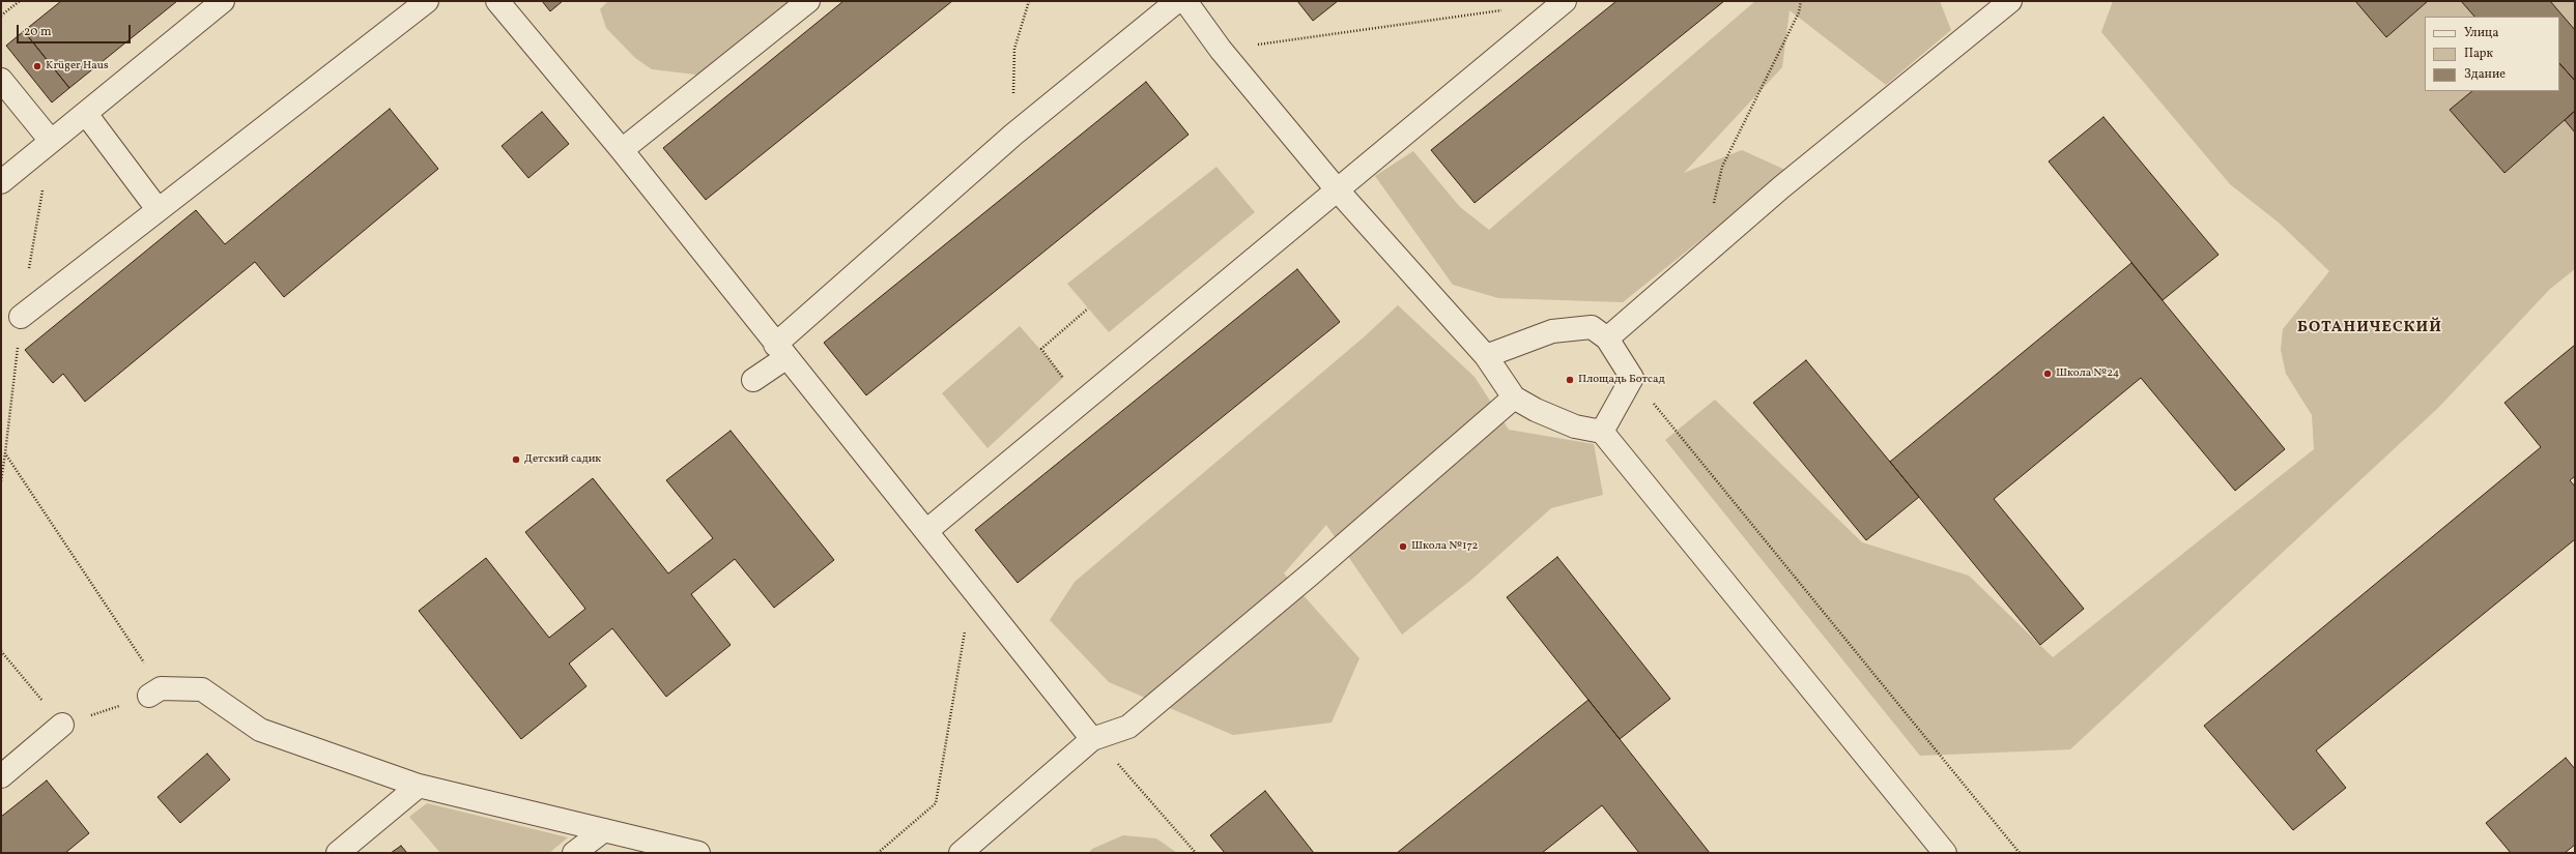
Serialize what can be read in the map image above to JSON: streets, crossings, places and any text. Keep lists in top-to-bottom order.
{
  "districts": ["БОТАНИЧЕСКИЙ"],
  "places": [
    "Krüger Haus",
    "Школа №24",
    "Площадь Ботсад",
    "Детский садик",
    "Школа №172"
  ],
  "legend": ["Улица", "Парк", "Здание"],
  "scale_bar": "20 m"
}
